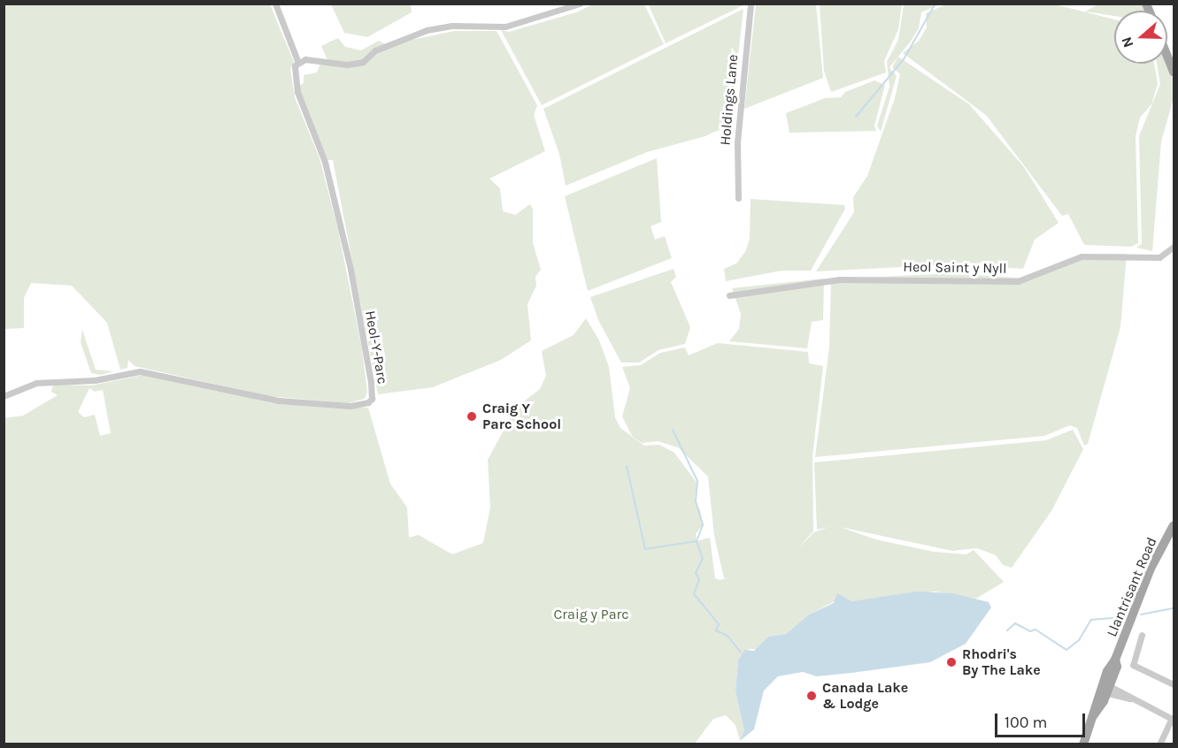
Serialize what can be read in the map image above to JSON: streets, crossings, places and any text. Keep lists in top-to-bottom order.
{
  "streets": {
    "main road": ["Llantrisant Road"],
    "street": ["Holdings Lane", "Heol Saint y Nyll", "Heol-Y-Parc"]
  },
  "parks": ["Craig y Parc"],
  "places": ["Craig Y Parc School", "Rhodri's By The Lake", "Canada Lake & Lodge"],
  "scale_bar": "100 m",
  "north": "left"
}
